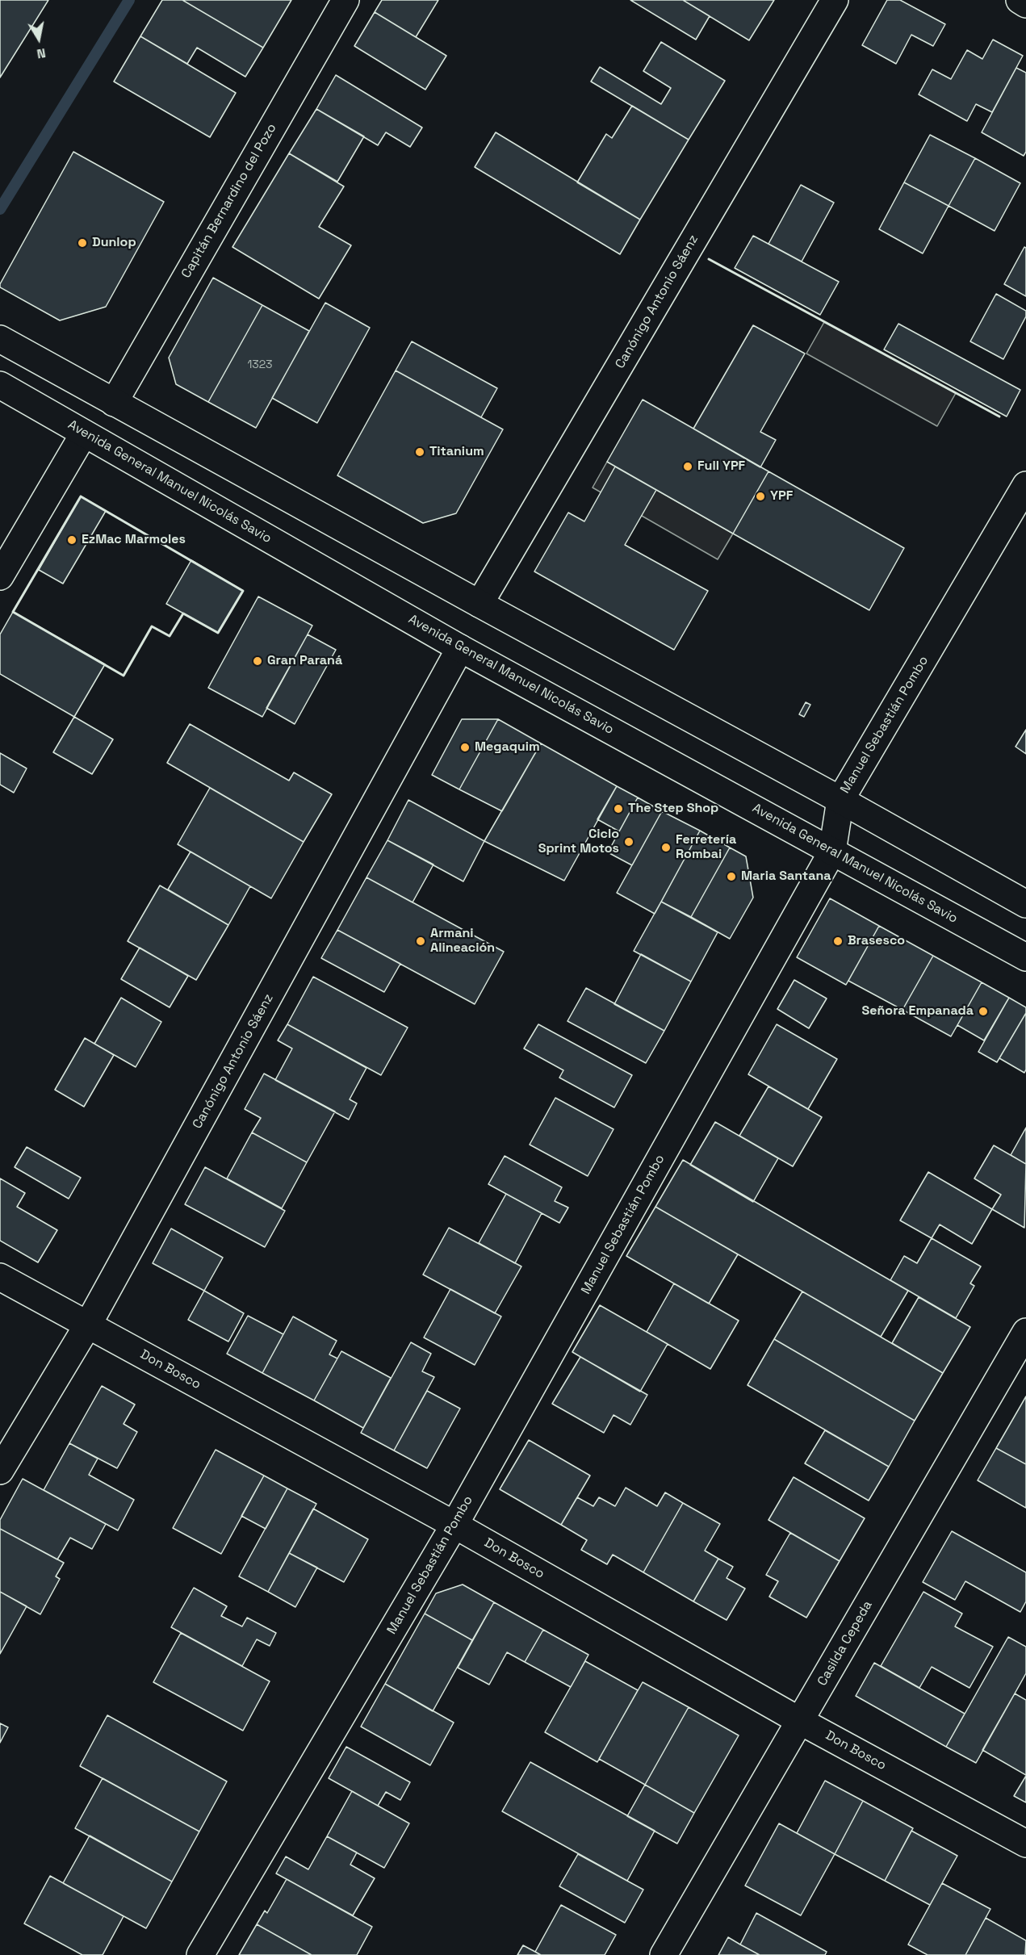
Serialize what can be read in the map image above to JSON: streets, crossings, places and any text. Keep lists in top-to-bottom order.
{
  "streets": {
    "street": [
      "Capitán Bernardino del Pozo",
      "Canónigo Antonio Sáenz",
      "Avenida General Manuel Nicolás Savio",
      "Manuel Sebastián Pombo",
      "Don Bosco",
      "Casilda Cepeda"
    ]
  },
  "crossings": [
    ["Canónigo Antonio Sáenz", "Avenida General Manuel Nicolás Savio"],
    ["Canónigo Antonio Sáenz", "Don Bosco"],
    ["Avenida General Manuel Nicolás Savio", "Manuel Sebastián Pombo"],
    ["Manuel Sebastián Pombo", "Don Bosco"],
    ["Don Bosco", "Casilda Cepeda"]
  ],
  "places": [
    "Dunlop",
    "Titanium",
    "Full YPF",
    "YPF",
    "EzMac Marmoles",
    "Gran Paraná",
    "Megaquim",
    "The Step Shop",
    "Ciclo Sprint Motos",
    "Ferretería Rombai",
    "Maria Santana",
    "Armani Alineación",
    "Brasesco",
    "Señora Empanada"
  ],
  "house_numbers": ["1323"],
  "north": "bottom"
}
